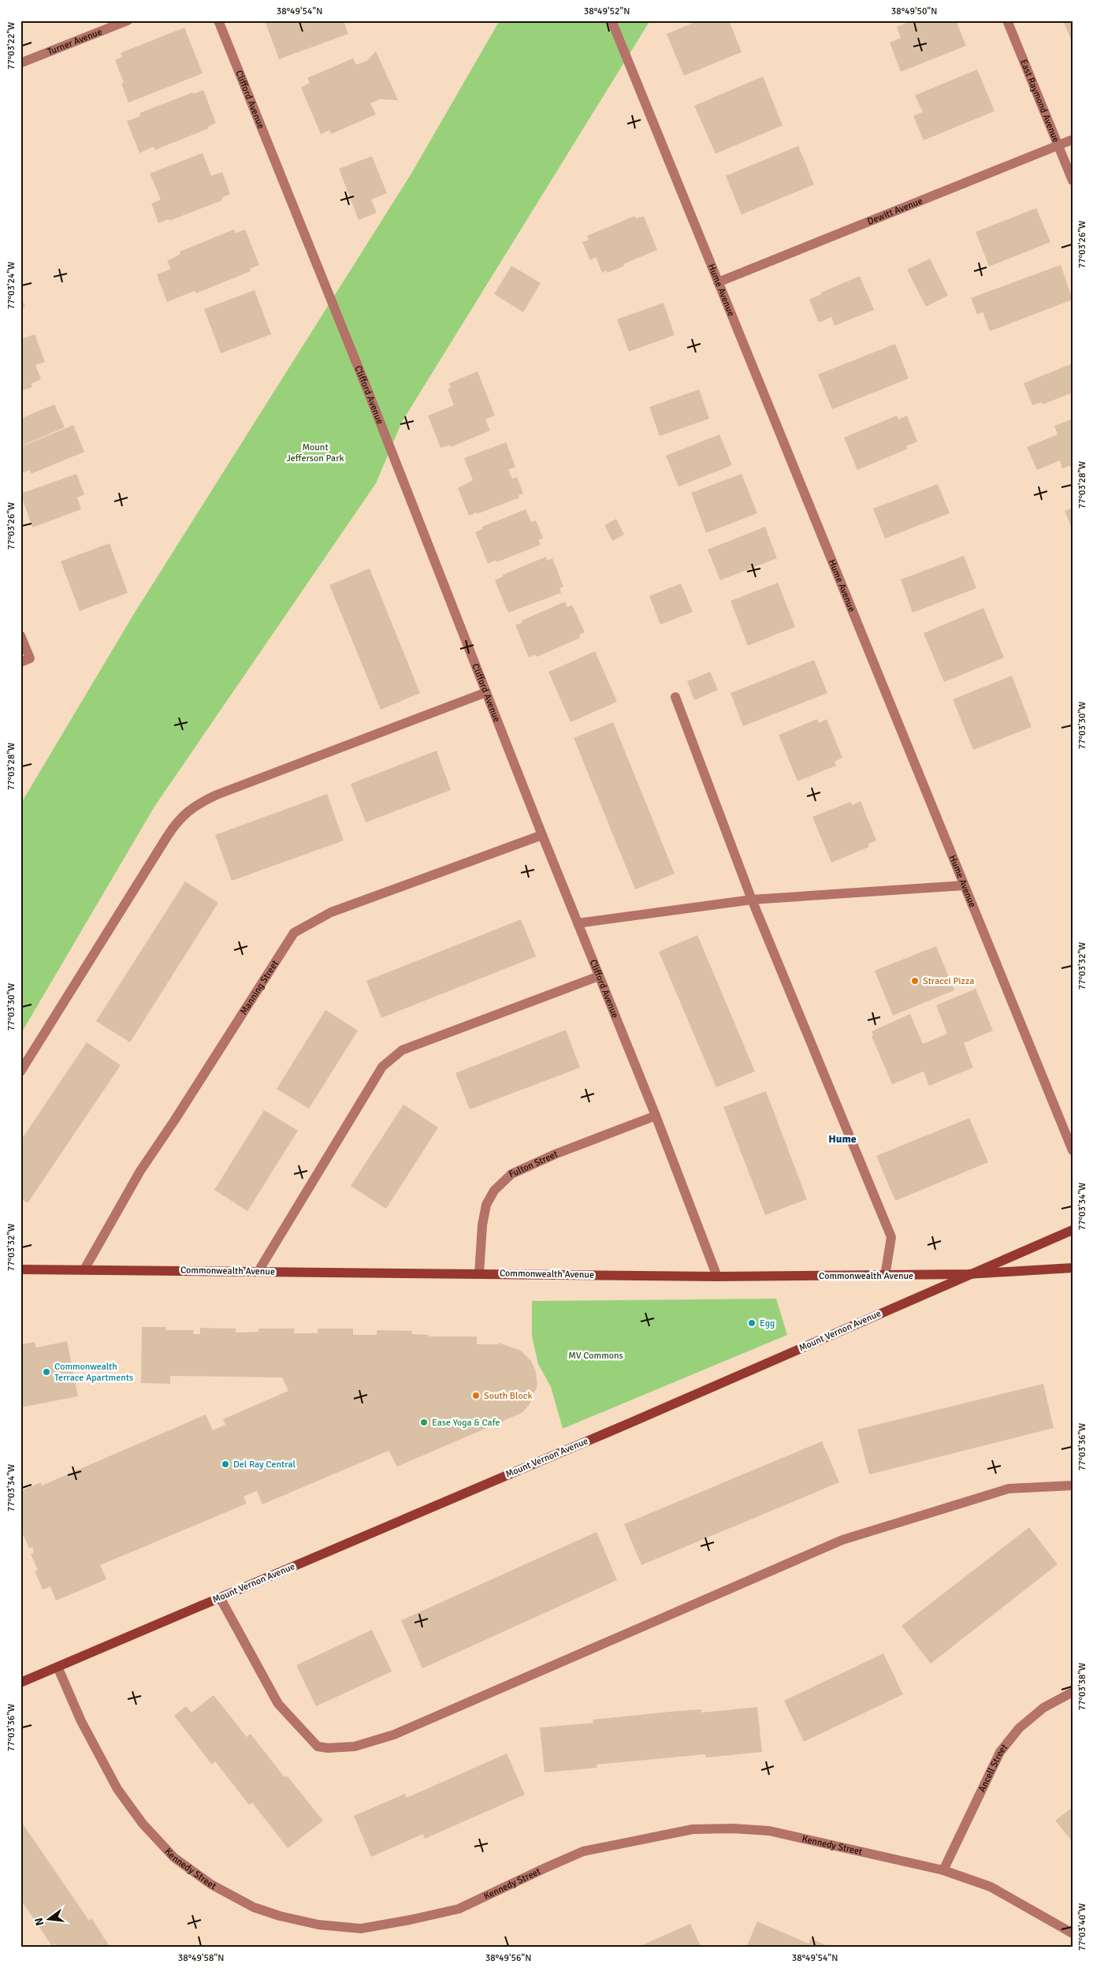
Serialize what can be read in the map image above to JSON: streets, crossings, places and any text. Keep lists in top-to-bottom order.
{
  "streets": {
    "main road": ["Commonwealth Avenue", "Mount Vernon Avenue"],
    "street": [
      "Turner Avenue",
      "Clifford Avenue",
      "East Raymond Avenue",
      "Dewitt Avenue",
      "Hume Avenue",
      "Manning Street",
      "Fulton Street",
      "Ancell Street",
      "Kennedy Street"
    ]
  },
  "crossings": [
    ["Clifford Avenue", "Manning Street"],
    ["Clifford Avenue", "Fulton Street"],
    ["Clifford Avenue", "Commonwealth Avenue"],
    ["East Raymond Avenue", "Dewitt Avenue"],
    ["Dewitt Avenue", "Hume Avenue"],
    ["Manning Street", "Commonwealth Avenue"],
    ["Fulton Street", "Commonwealth Avenue"],
    ["Commonwealth Avenue", "Mount Vernon Avenue"],
    ["Mount Vernon Avenue", "Kennedy Street"],
    ["Ancell Street", "Kennedy Street"]
  ],
  "districts": ["Hume"],
  "parks": ["Mount Jefferson Park", "MV Commons"],
  "places": [
    "Stracci Pizza",
    "Egg",
    "Commonwealth Terrace Apartments",
    "South Block",
    "Ease Yoga & Cafe",
    "Del Ray Central"
  ],
  "north": "left",
  "coordinates": [
    "38°49'54\"N",
    "38°49'52\"N",
    "38°49'50\"N",
    "77°03'22\"W",
    "77°03'26\"W",
    "77°03'24\"W",
    "77°03'28\"W",
    "77°03'30\"W",
    "77°03'32\"W",
    "77°03'34\"W",
    "77°03'36\"W",
    "77°03'38\"W",
    "77°03'40\"W",
    "38°49'58\"N",
    "38°49'56\"N"
  ]
}
